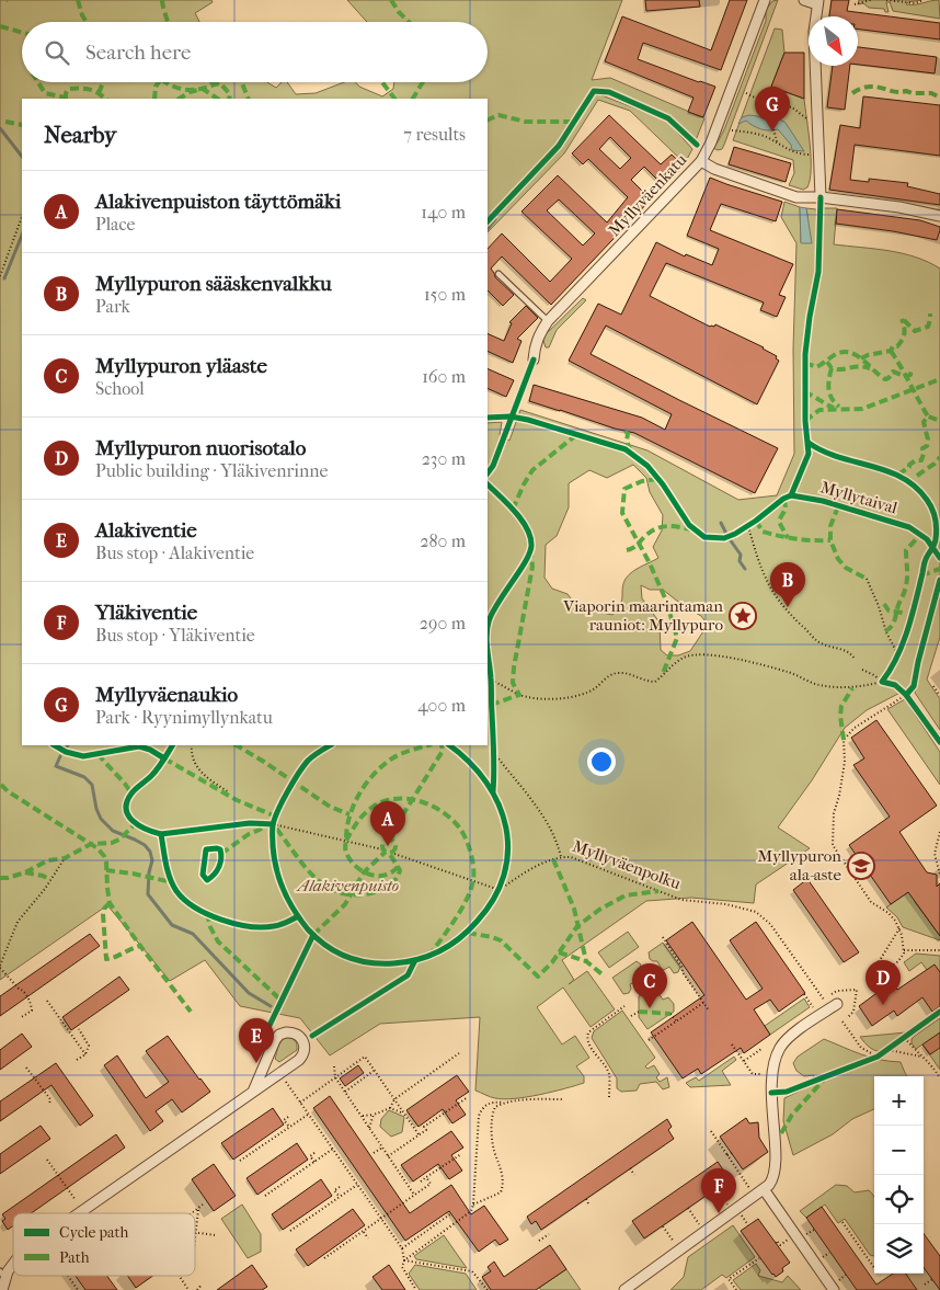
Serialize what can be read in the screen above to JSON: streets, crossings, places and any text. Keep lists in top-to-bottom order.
{
  "streets": {
    "street": ["Myllyväenkatu"],
    "path": ["Myllyväenpolku"],
    "cycle path": ["Myllytaival"]
  },
  "parks": ["Alakivenpuisto"],
  "places": {
    "place": ["Viaporin maarintaman rauniot: Myllypuro"],
    "school or university": ["Myllypuron ala-aste"]
  },
  "legend": ["Cycle path", "Path"],
  "north": "bottom right",
  "page": {
    "search": "Search here",
    "pins": [
      "G",
      "B",
      "A",
      "D",
      "C",
      "E",
      "F"
    ],
    "heading": ["Nearby", "7 results"],
    "list": [
      {
        "mark": "A",
        "name": "Alakivenpuiston täyttömäki",
        "note": "Place",
        "value": "140 m"
      },
      {
        "mark": "B",
        "name": "Myllypuron sääskenvalkku",
        "note": "Park",
        "value": "150 m"
      },
      {
        "mark": "C",
        "name": "Myllypuron yläaste",
        "note": "School",
        "value": "160 m"
      },
      {
        "mark": "D",
        "name": "Myllypuron nuorisotalo",
        "note": "Public building · Yläkivenrinne",
        "value": "230 m"
      },
      {
        "mark": "E",
        "name": "Alakiventie",
        "note": "Bus stop · Alakiventie",
        "value": "280 m"
      },
      {
        "mark": "F",
        "name": "Yläkiventie",
        "note": "Bus stop · Yläkiventie",
        "value": "290 m"
      },
      {
        "mark": "G",
        "name": "Myllyväenaukio",
        "note": "Park · Ryynimyllynkatu",
        "value": "400 m"
      }
    ],
    "map_buttons": ["+", "−"]
  }
}
